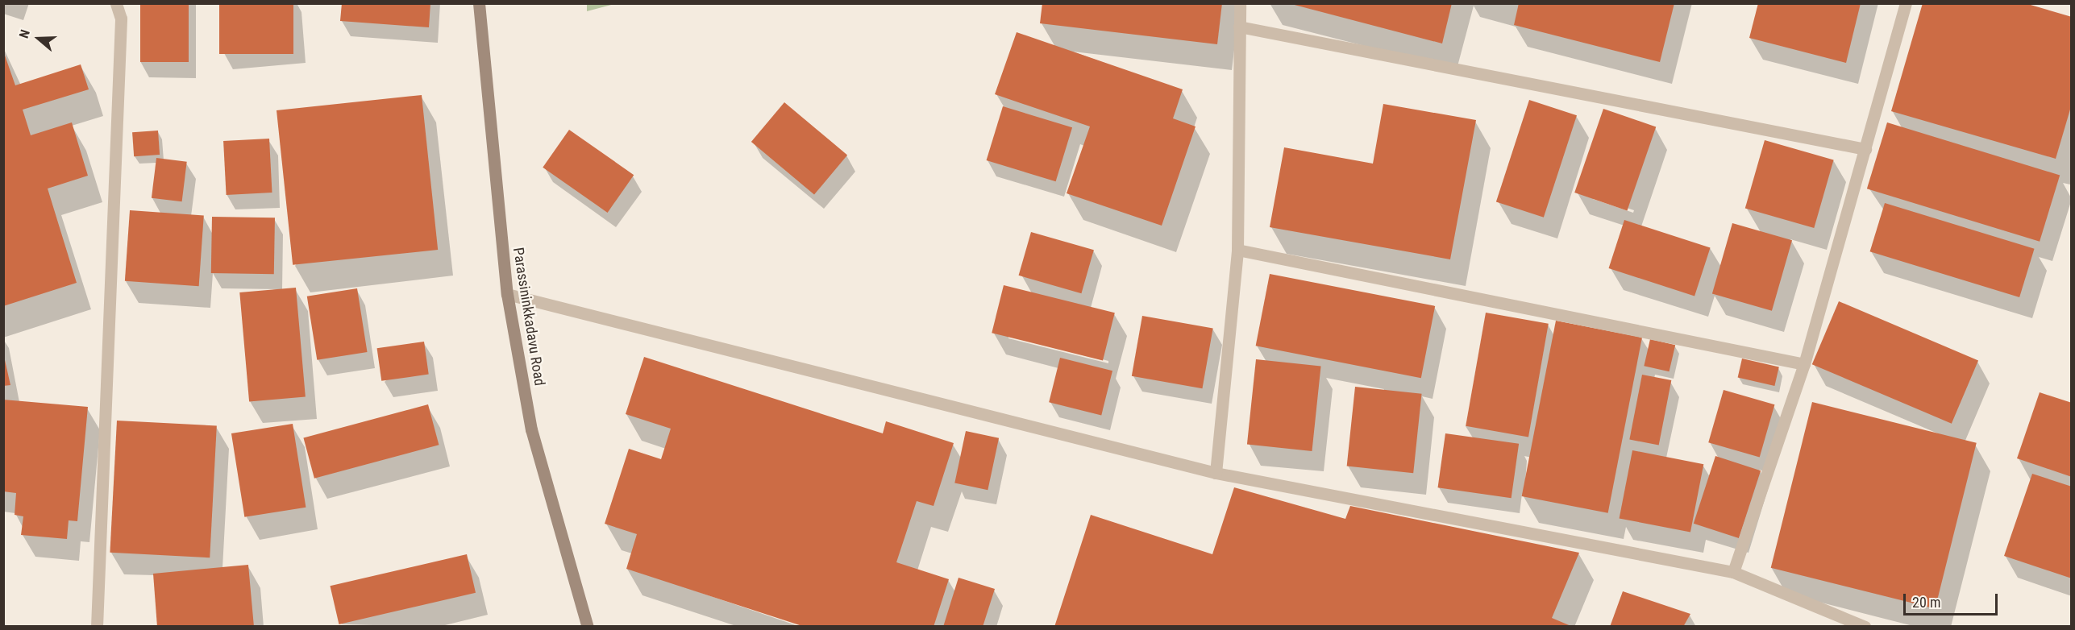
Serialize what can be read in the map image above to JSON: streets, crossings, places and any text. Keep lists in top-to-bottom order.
{
  "streets": {
    "main road": ["Parassininkkadavu Road"]
  },
  "scale_bar": "20 m",
  "north": "left"
}
